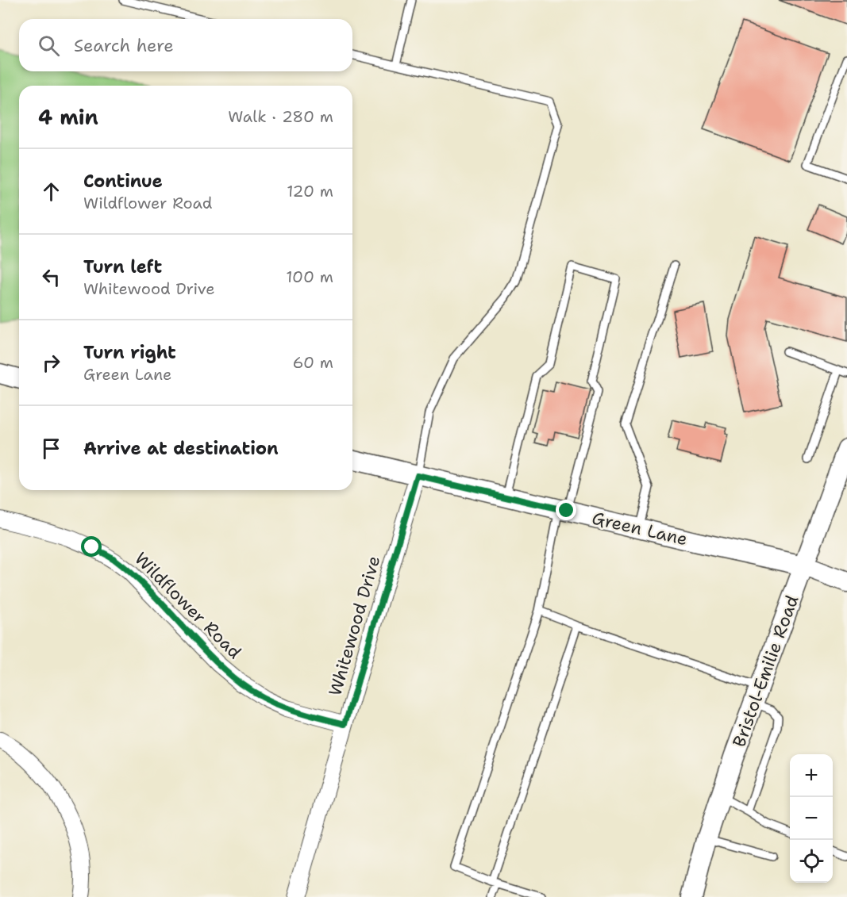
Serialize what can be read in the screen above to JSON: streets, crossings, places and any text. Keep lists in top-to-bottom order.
{
  "streets": {
    "street": [
      "Green Lane",
      "Wildflower Road",
      "Whitewood Drive",
      "Bristol-Emilie Road"
    ]
  },
  "crossings": [
    ["Green Lane", "Whitewood Drive"],
    ["Green Lane", "Bristol-Emilie Road"],
    ["Wildflower Road", "Whitewood Drive"]
  ],
  "page": {
    "search": "Search here",
    "heading": ["4 min", "Walk · 280 m"],
    "list": [
      ["Continue", "Wildflower Road", "120 m"],
      ["Turn left", "Whitewood Drive", "100 m"],
      ["Turn right", "Green Lane", "60 m"],
      "Arrive at destination"
    ],
    "map_buttons": ["+", "−"]
  }
}
